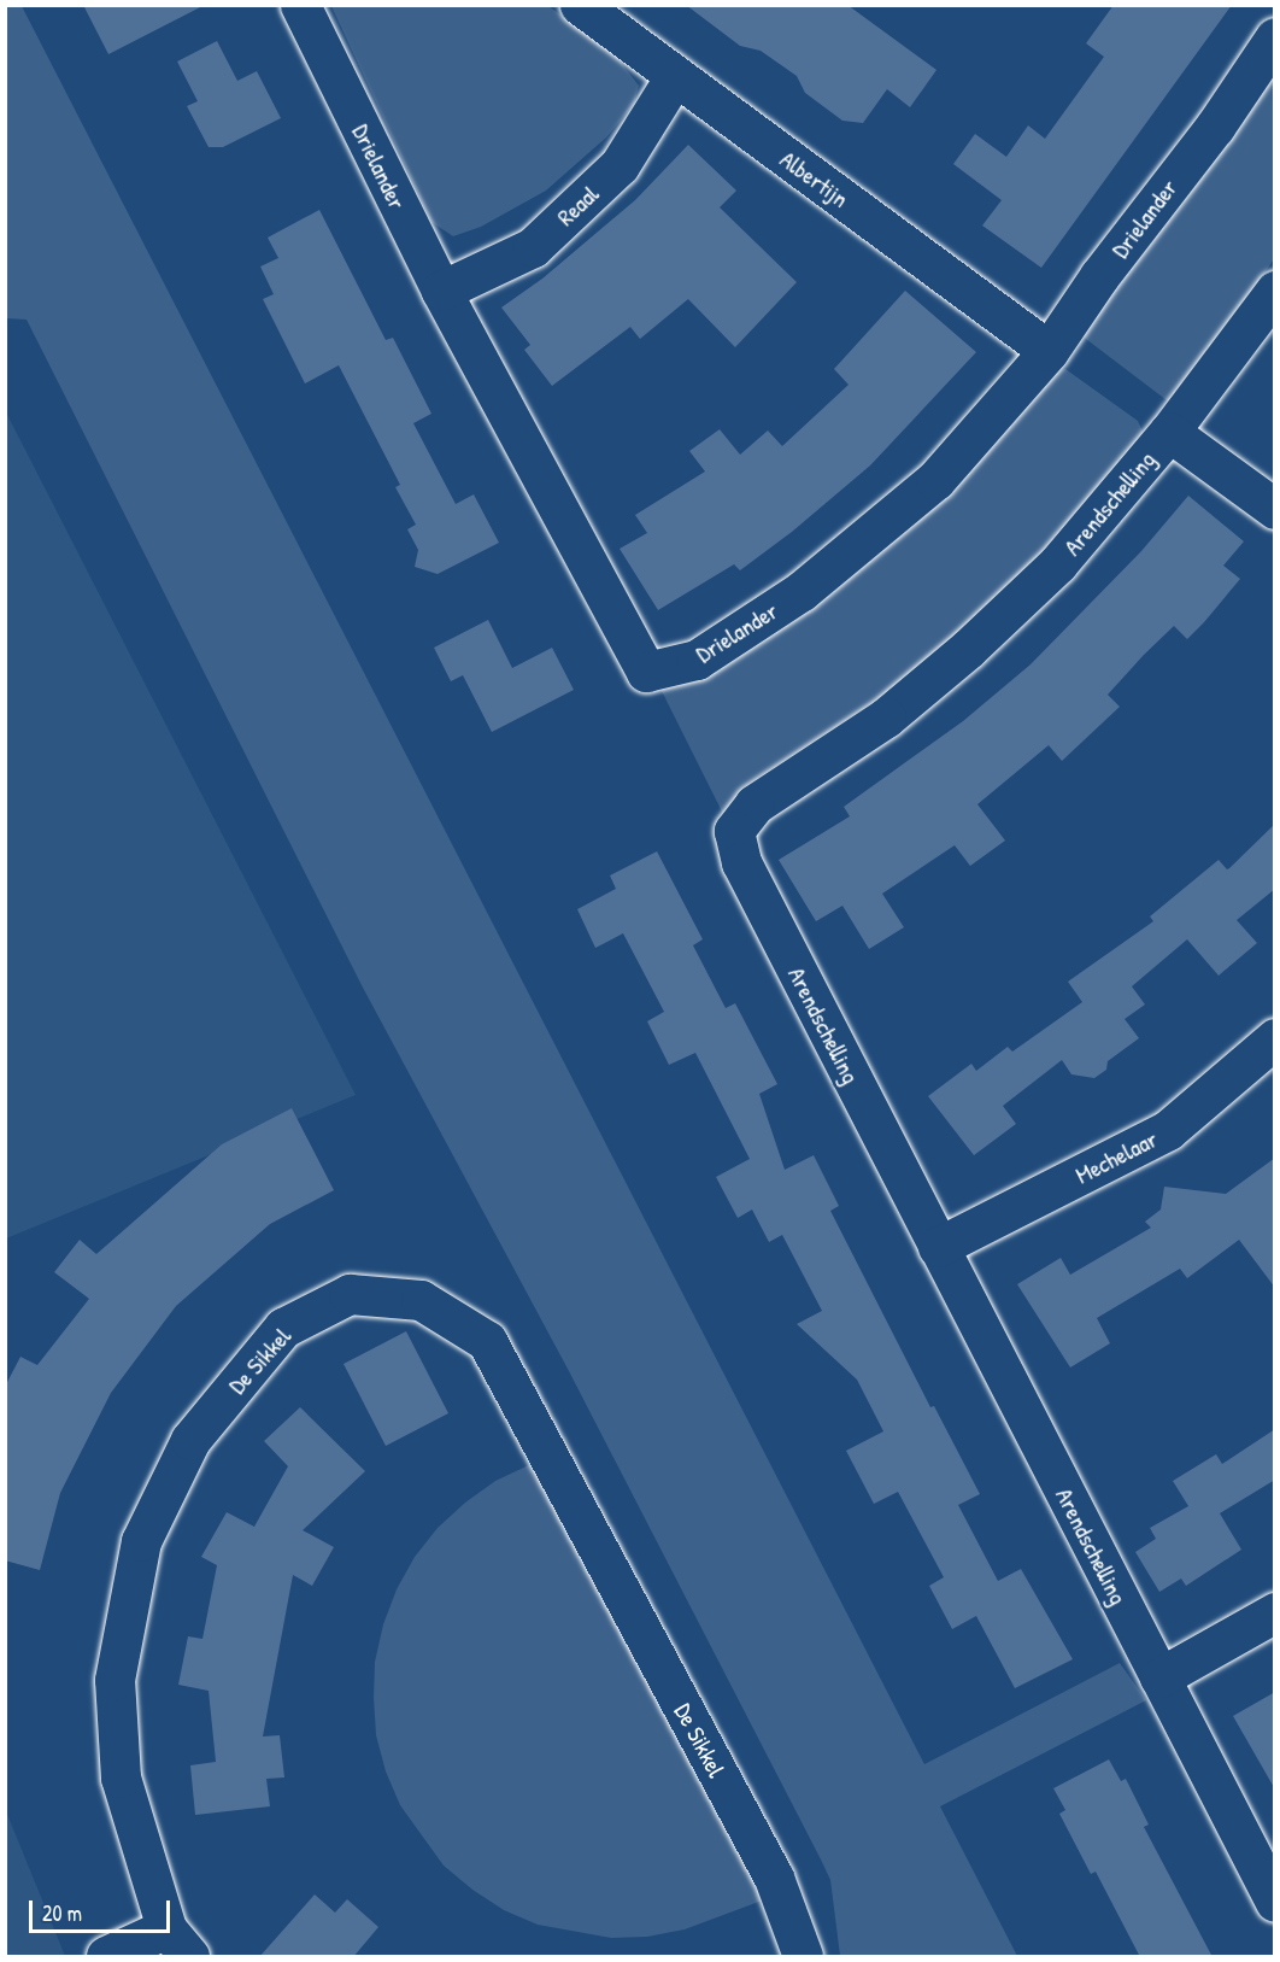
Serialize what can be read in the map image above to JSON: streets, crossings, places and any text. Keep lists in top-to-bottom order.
{
  "streets": {
    "street": [
      "Drielander",
      "Albertijn",
      "Reaal",
      "Arendschelling",
      "Mechelaar",
      "De Sikkel"
    ]
  },
  "crossings": [
    ["Drielander", "Albertijn"],
    ["Drielander", "Reaal"],
    ["Albertijn", "Reaal"],
    ["Arendschelling", "Mechelaar"]
  ],
  "scale_bar": "20 m"
}
